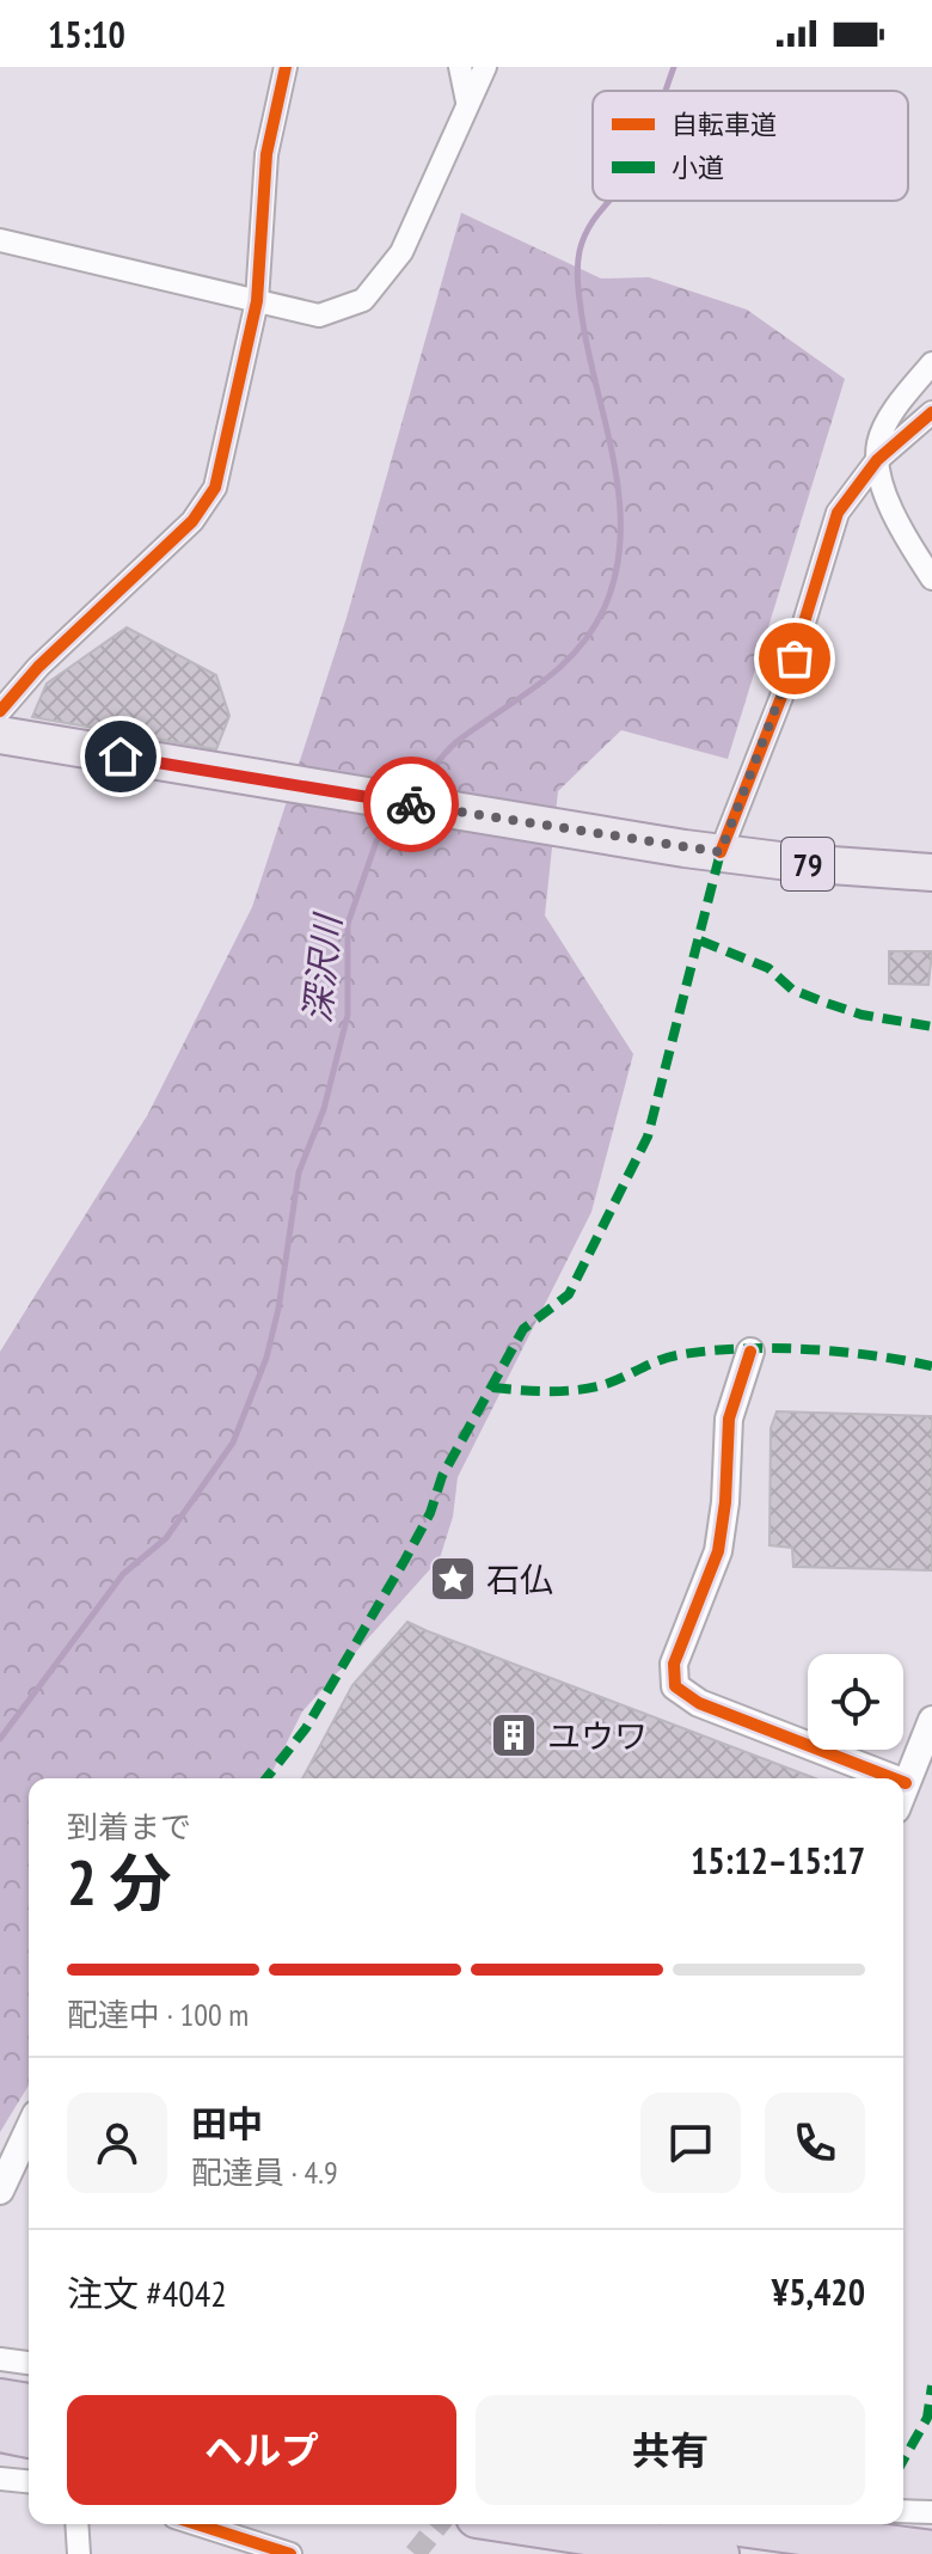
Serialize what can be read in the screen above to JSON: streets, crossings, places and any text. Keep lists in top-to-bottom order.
{
  "streets": {
    "main road": ["79"]
  },
  "water": ["深沢川"],
  "places": {
    "place": ["石仏"],
    "building": ["ユウワ"]
  },
  "legend": ["自転車道", "小道"],
  "page": {
    "status": "15:10",
    "heading": ["2 分", "到着まで", "15:12–15:17"],
    "panel": [
      "田中",
      "配達員 · 4.9",
      "注文 #4042",
      "¥5,420"
    ],
    "bar": "配達中 · 100 m",
    "buttons": ["ヘルプ", "共有"]
  }
}
